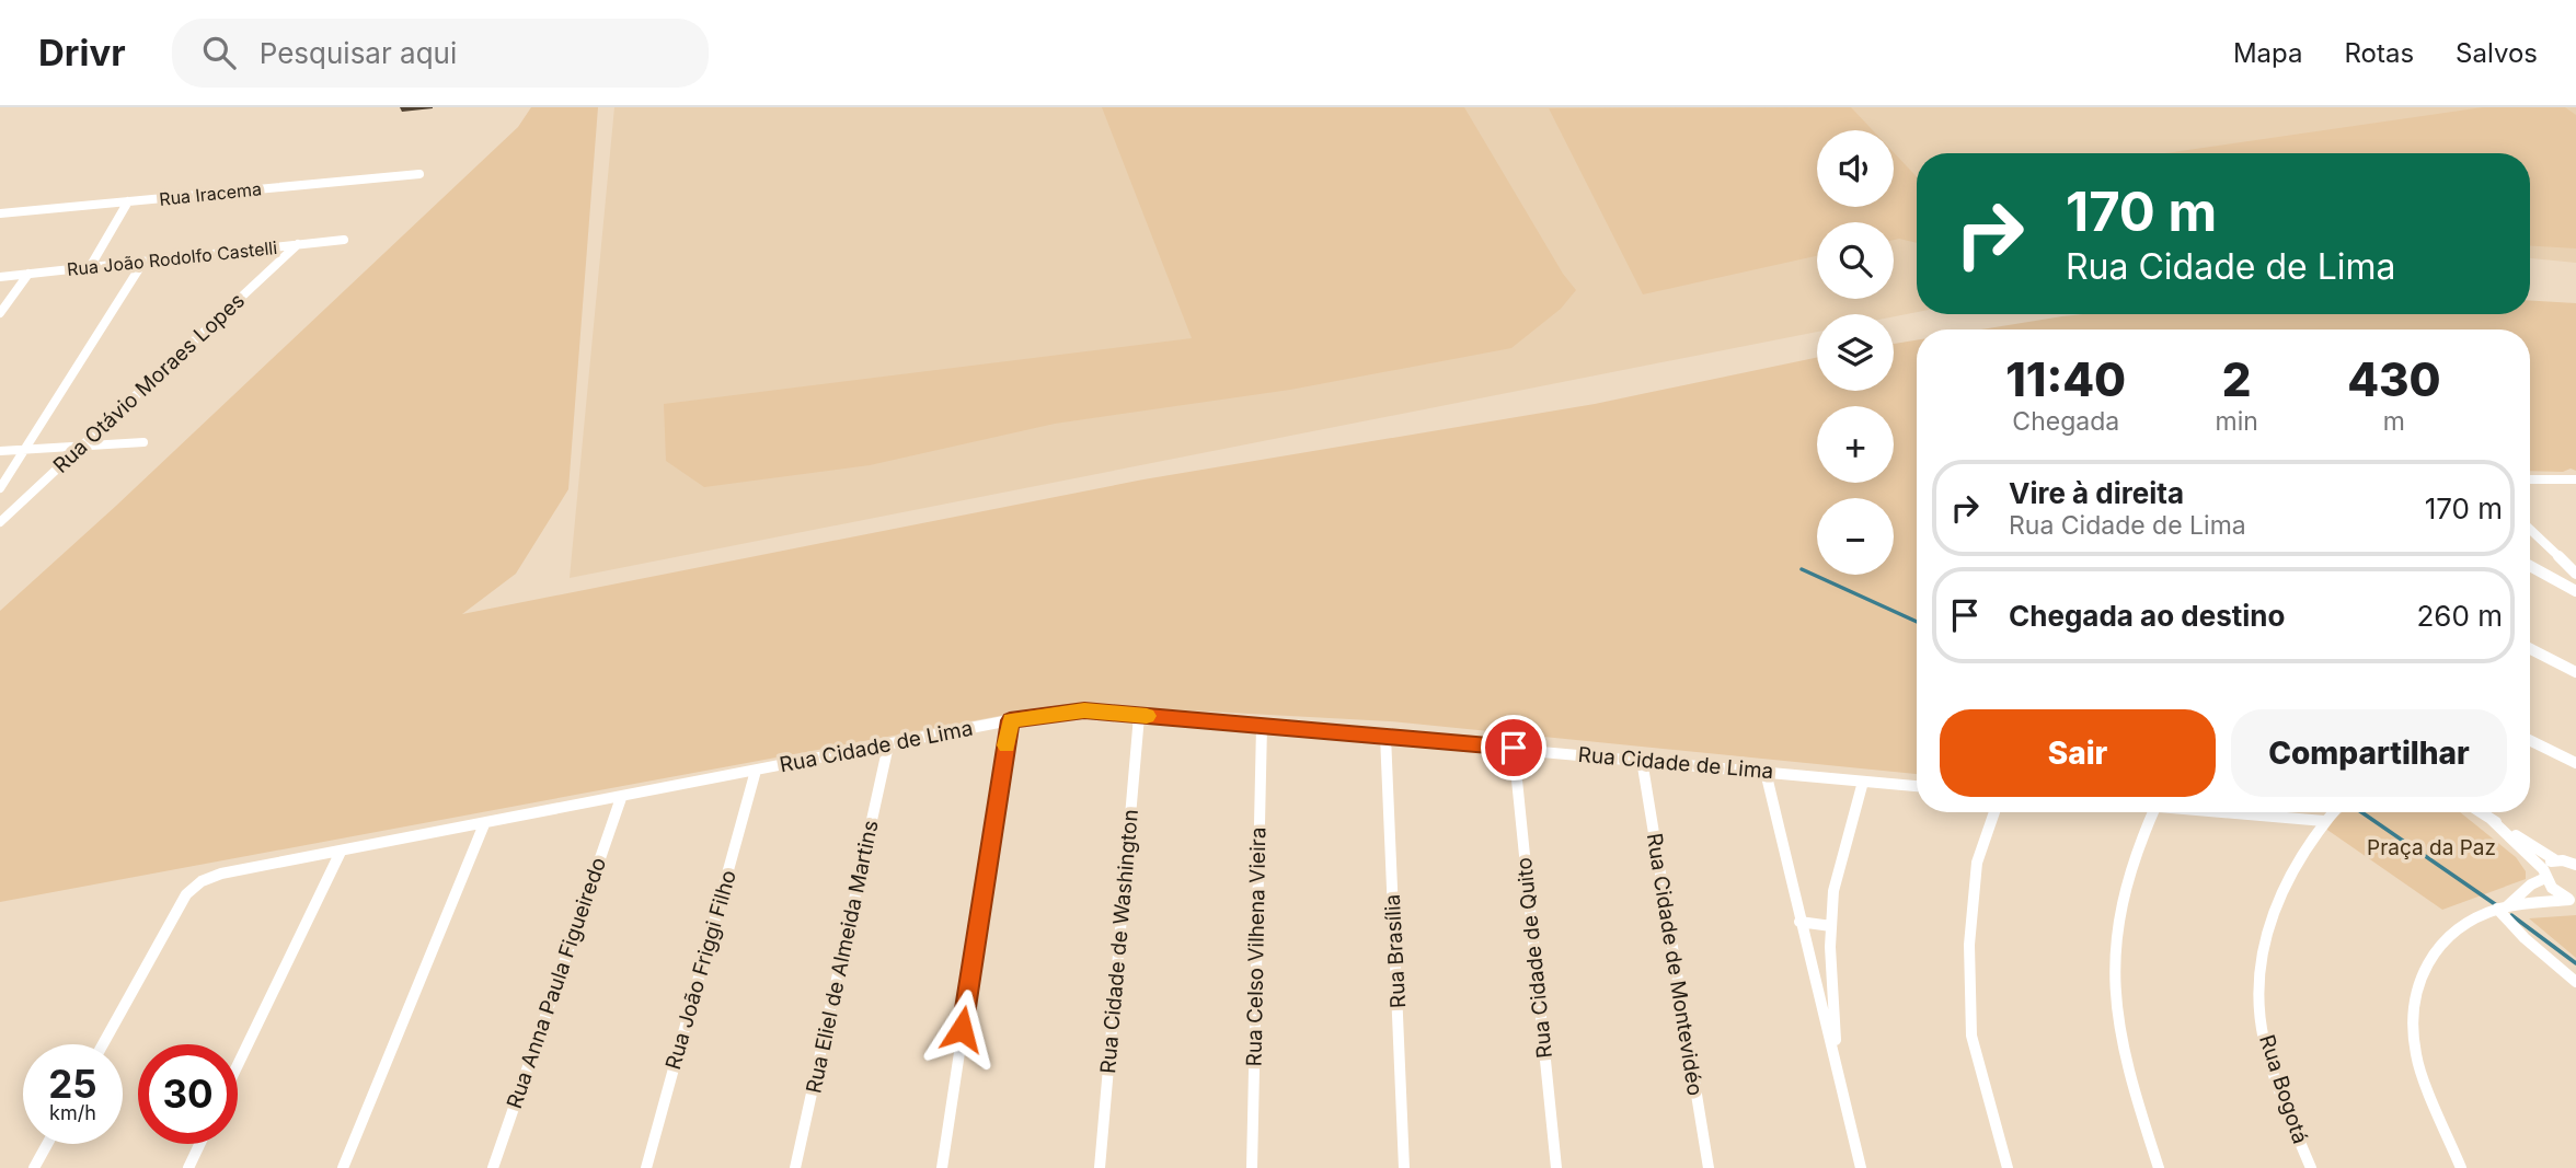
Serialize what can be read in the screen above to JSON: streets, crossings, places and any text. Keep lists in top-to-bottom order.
{
  "streets": {
    "street": [
      "Rua Iracema",
      "Rua João Rodolfo Castelli",
      "Rua Otávio Moraes Lopes",
      "Rua Cidade de Lima",
      "Rua Cidade de Washington",
      "Rua Celso Vilhena Vieira",
      "Rua Brasília",
      "Rua Eliel de Almeida Martins",
      "Rua Cidade de Quito",
      "Rua Cidade de Montevidéo",
      "Rua João Friggi Filho",
      "Rua Anna Paula Figueiredo",
      "Rua Bogotá"
    ]
  },
  "crossings": [
    ["Rua João Rodolfo Castelli", "Rua Otávio Moraes Lopes"],
    ["Rua Cidade de Lima", "Rua Cidade de Washington"],
    ["Rua Cidade de Lima", "Rua Celso Vilhena Vieira"],
    ["Rua Cidade de Lima", "Rua Brasília"],
    ["Rua Cidade de Lima", "Rua Eliel de Almeida Martins"],
    ["Rua Cidade de Lima", "Rua Cidade de Quito"],
    ["Rua Cidade de Lima", "Rua Cidade de Montevidéo"],
    ["Rua Cidade de Lima", "Rua João Friggi Filho"],
    ["Rua Cidade de Lima", "Rua Anna Paula Figueiredo"]
  ],
  "parks": ["Praça da Paz"],
  "page": {
    "header": "Drivr",
    "search": "Pesquisar aqui",
    "nav": ["Mapa", "Rotas", "Salvos"],
    "map_buttons": ["+", "−"],
    "turn": ["170 m", "Rua Cidade de Lima"],
    "eta": [
      "11:40",
      "Chegada",
      "2",
      "min",
      "430",
      "m"
    ],
    "list": [
      {
        "name": "Vire à direita",
        "note": "Rua Cidade de Lima",
        "value": "170 m"
      },
      {
        "name": "Chegada ao destino",
        "value": "260 m"
      }
    ],
    "buttons": ["Sair", "Compartilhar"],
    "speed": "25 km/h",
    "limit": "30"
  }
}
